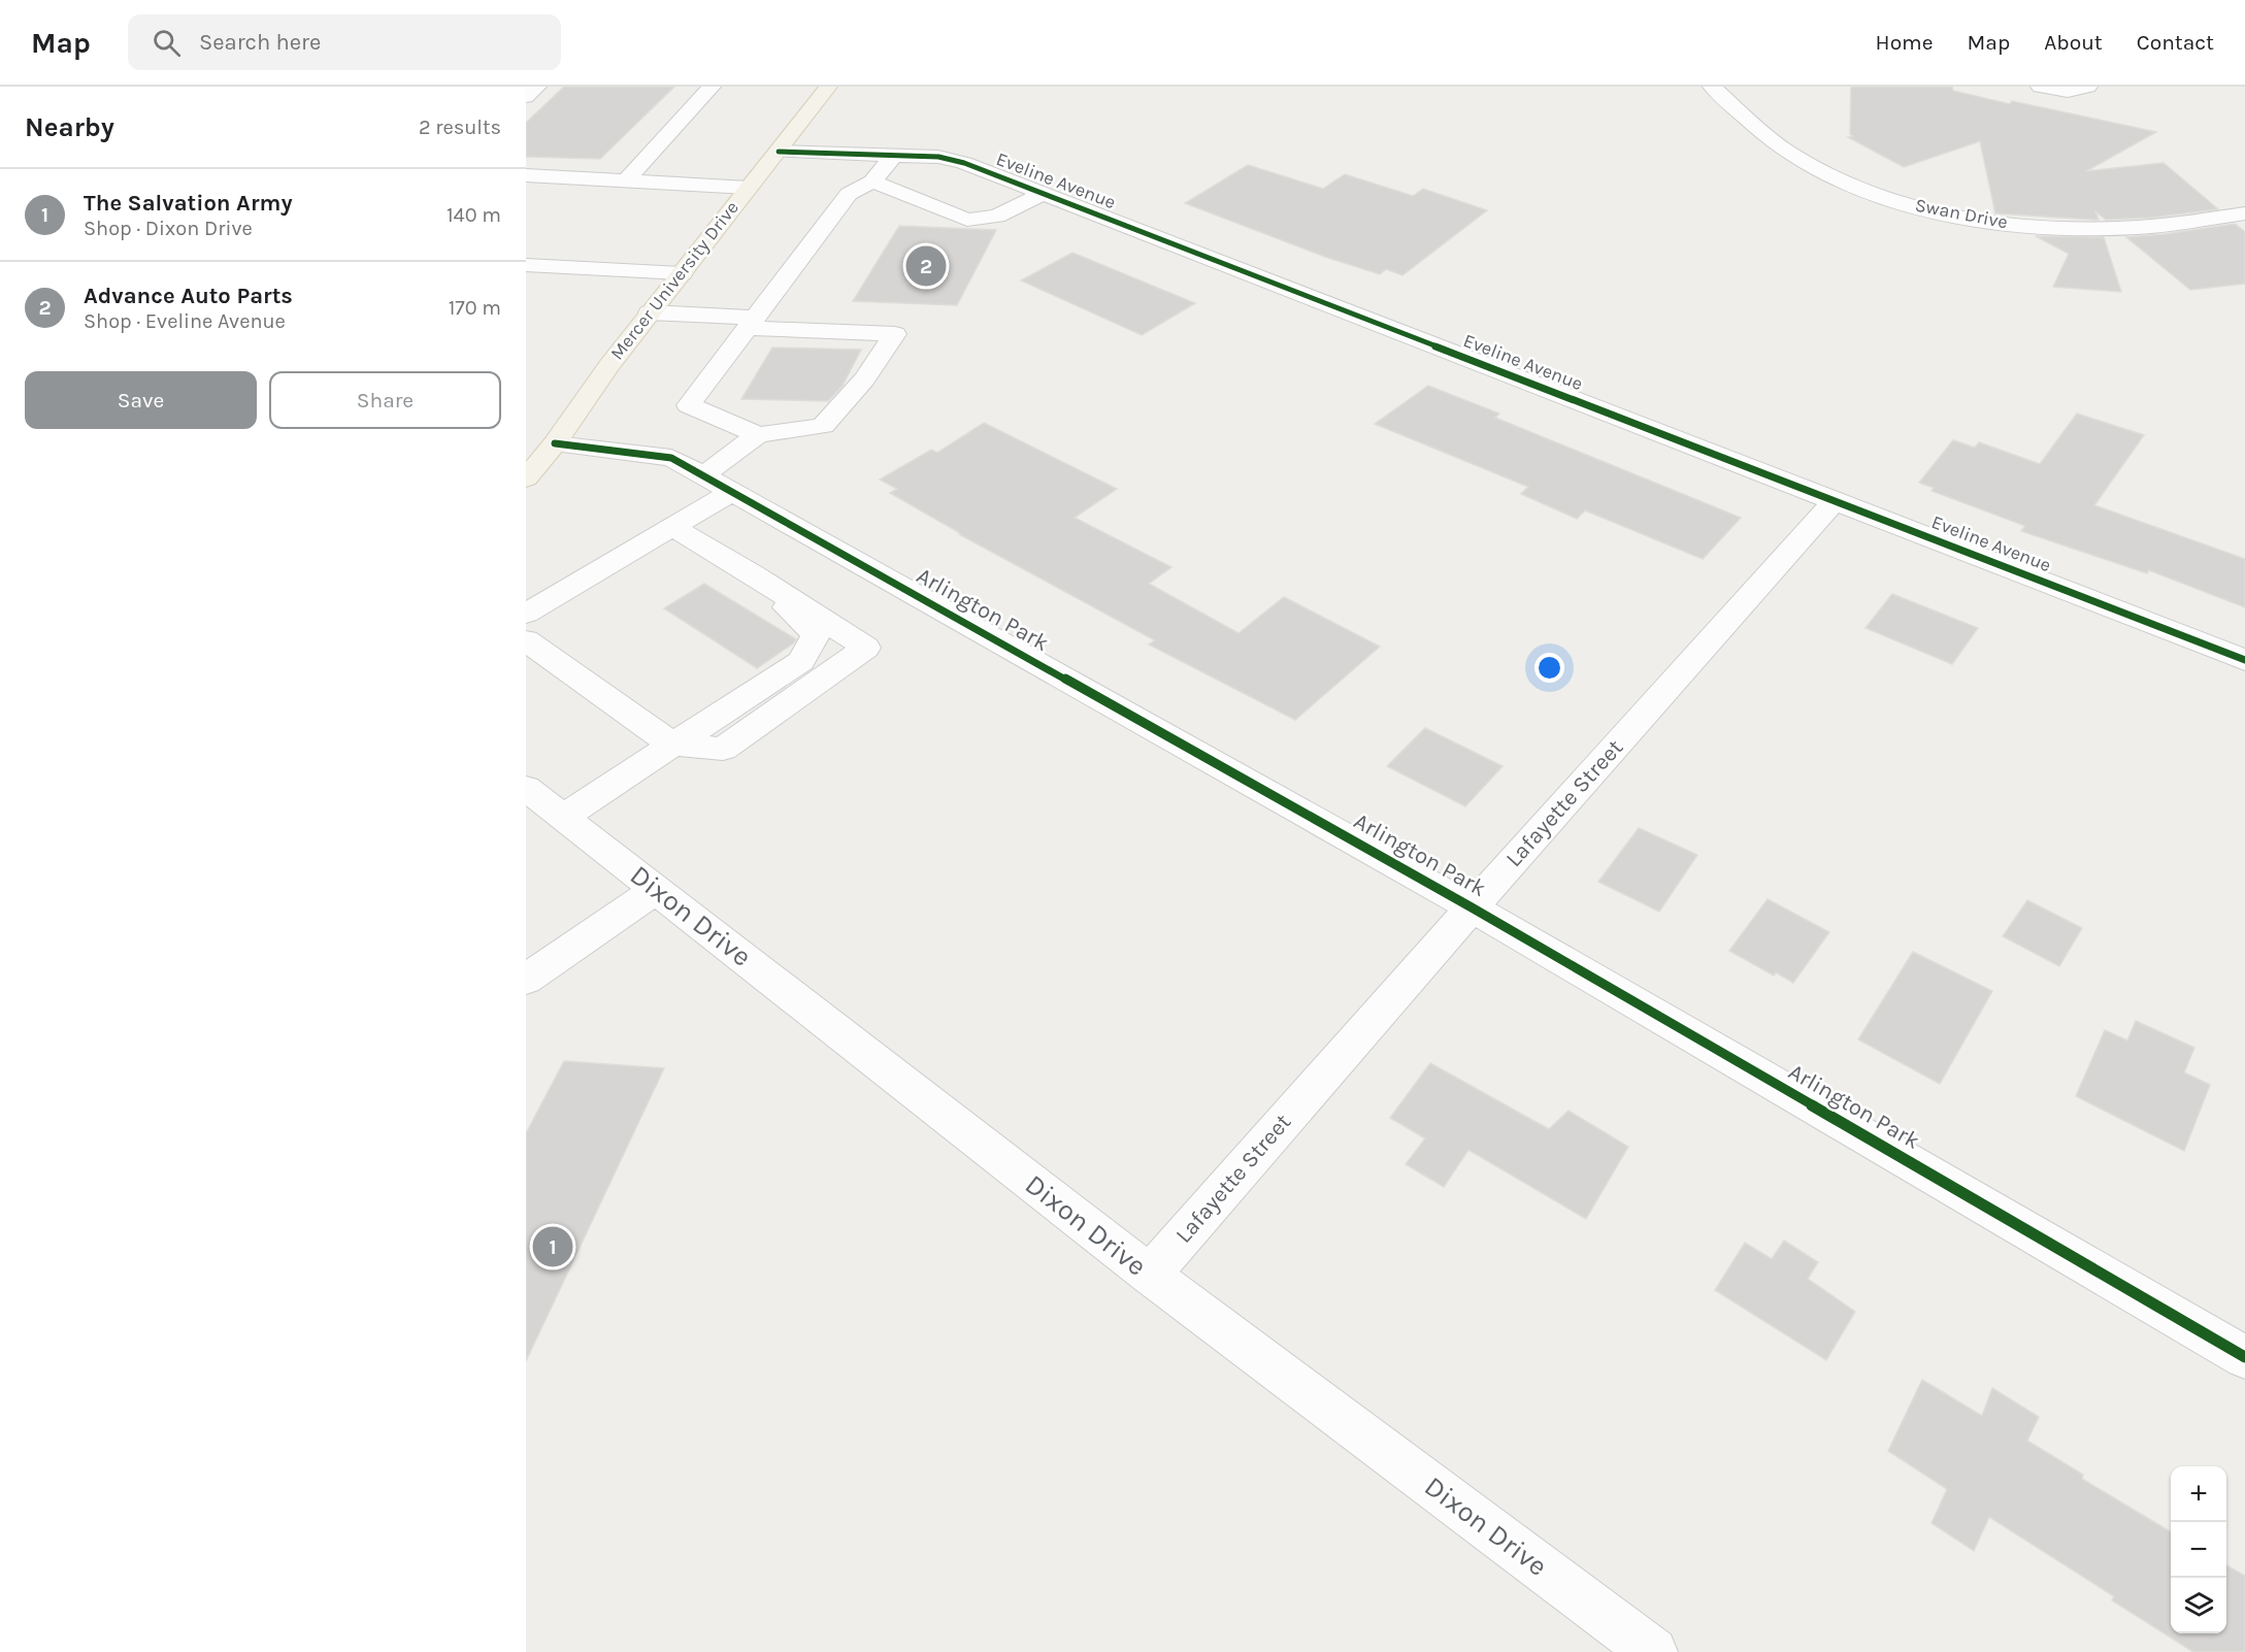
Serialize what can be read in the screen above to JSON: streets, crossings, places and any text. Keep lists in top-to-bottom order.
{
  "streets": {
    "main road": ["Mercer University Drive"],
    "street": [
      "Eveline Avenue",
      "Swan Drive",
      "Arlington Park",
      "Lafayette Street",
      "Dixon Drive"
    ]
  },
  "crossings": [
    ["Eveline Avenue", "Mercer University Drive"],
    ["Eveline Avenue", "Lafayette Street"],
    ["Mercer University Drive", "Arlington Park"],
    ["Arlington Park", "Lafayette Street"],
    ["Lafayette Street", "Dixon Drive"]
  ],
  "page": {
    "header": "Map",
    "search": "Search here",
    "nav": [
      "Home",
      "Map",
      "About",
      "Contact"
    ],
    "heading": ["Nearby", "2 results"],
    "list": [
      {
        "mark": "1",
        "name": "The Salvation Army",
        "note": "Shop · Dixon Drive",
        "value": "140 m"
      },
      {
        "mark": "2",
        "name": "Advance Auto Parts",
        "note": "Shop · Eveline Avenue",
        "value": "170 m"
      }
    ],
    "pins": ["2", "1"],
    "buttons": ["Save", "Share"],
    "map_buttons": ["+", "−"]
  }
}
